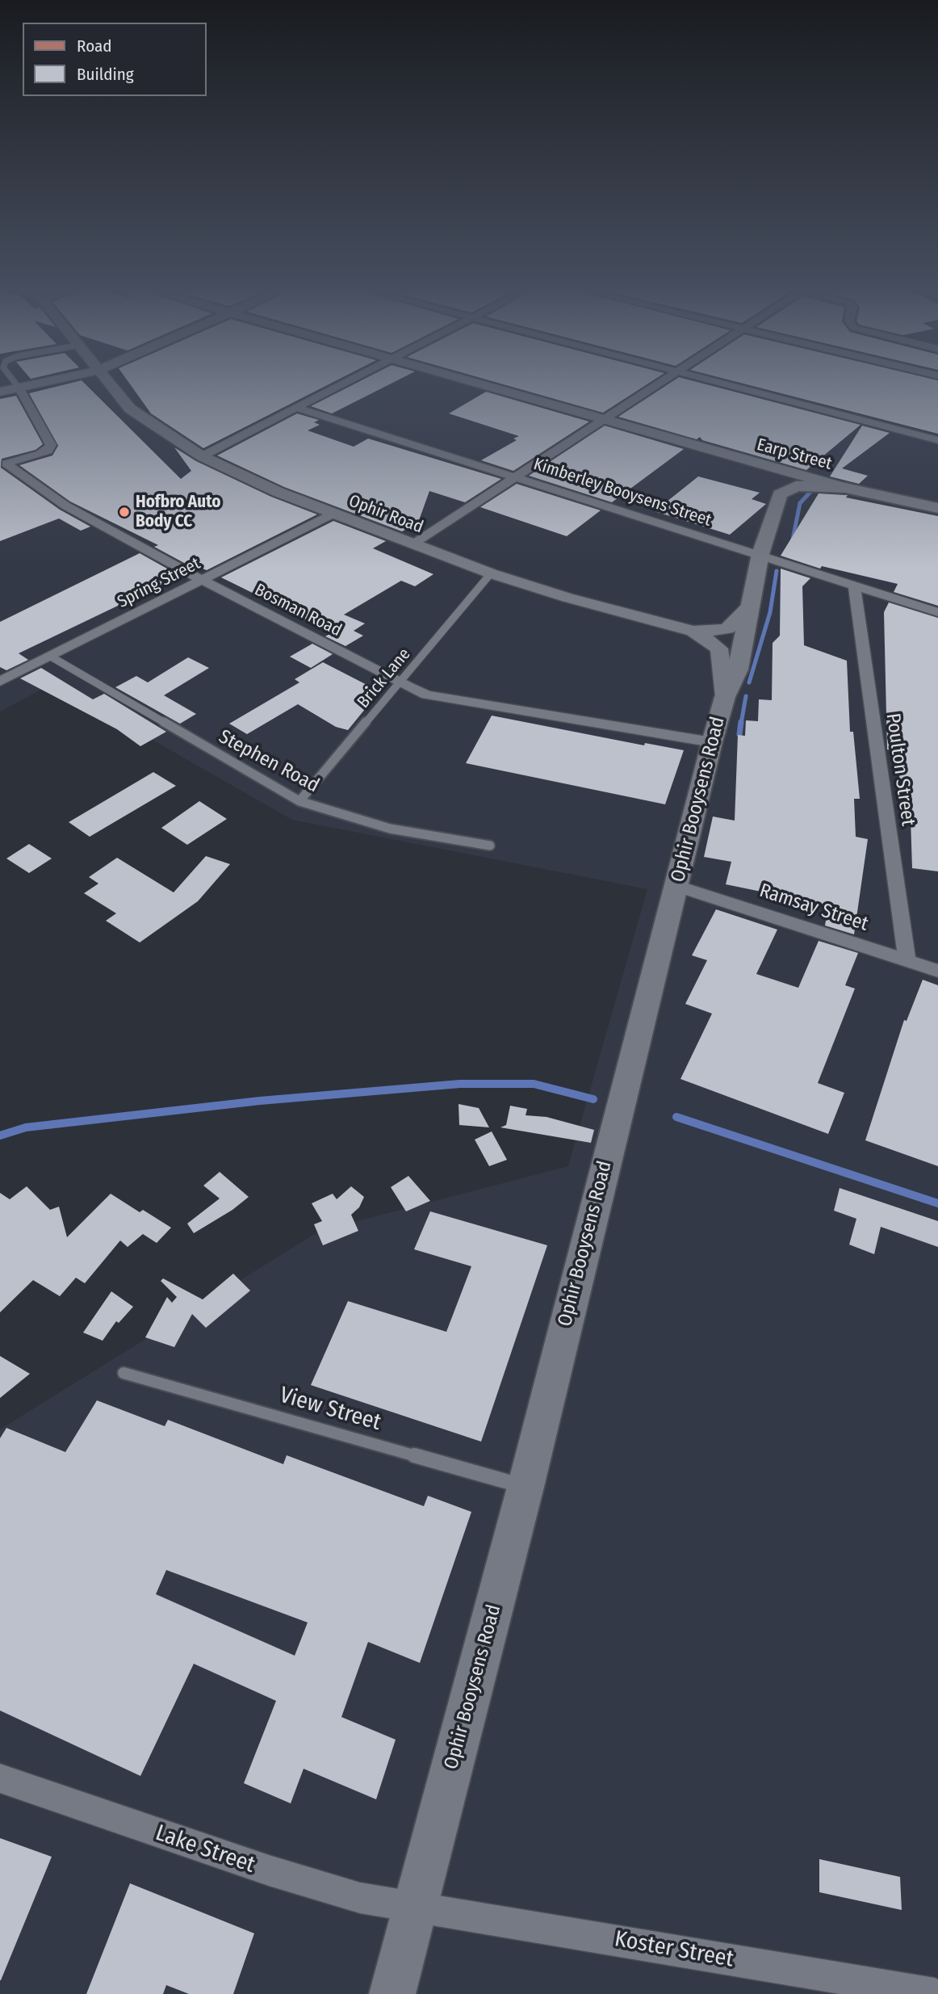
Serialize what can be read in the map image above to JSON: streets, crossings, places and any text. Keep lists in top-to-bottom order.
{
  "streets": {
    "main road": ["Ophir Booysens Road"],
    "street": [
      "Earp Street",
      "Kimberley Booysens Street",
      "Ophir Road",
      "Spring Street",
      "Bosman Road",
      "Poulton Street",
      "Ramsay Street",
      "Lake Street",
      "Koster Street"
    ],
    "lane": ["Brick Lane", "Stephen Road", "View Street"]
  },
  "crossings": [
    ["Kimberley Booysens Street", "Poulton Street"],
    ["Kimberley Booysens Street", "Ophir Booysens Road"],
    ["Ophir Road", "Spring Street"],
    ["Ophir Road", "Brick Lane"],
    ["Spring Street", "Bosman Road"],
    ["Spring Street", "Stephen Road"],
    ["Bosman Road", "Brick Lane"],
    ["Bosman Road", "Ophir Booysens Road"],
    ["Brick Lane", "Stephen Road"],
    ["Poulton Street", "Ramsay Street"],
    ["Ophir Booysens Road", "Ramsay Street"],
    ["Ophir Booysens Road", "View Street"],
    ["Ophir Booysens Road", "Lake Street"],
    ["Ophir Booysens Road", "Koster Street"],
    ["Lake Street", "Koster Street"]
  ],
  "places": ["Hofbro Auto Body CC"],
  "legend": ["Road", "Building"]
}
